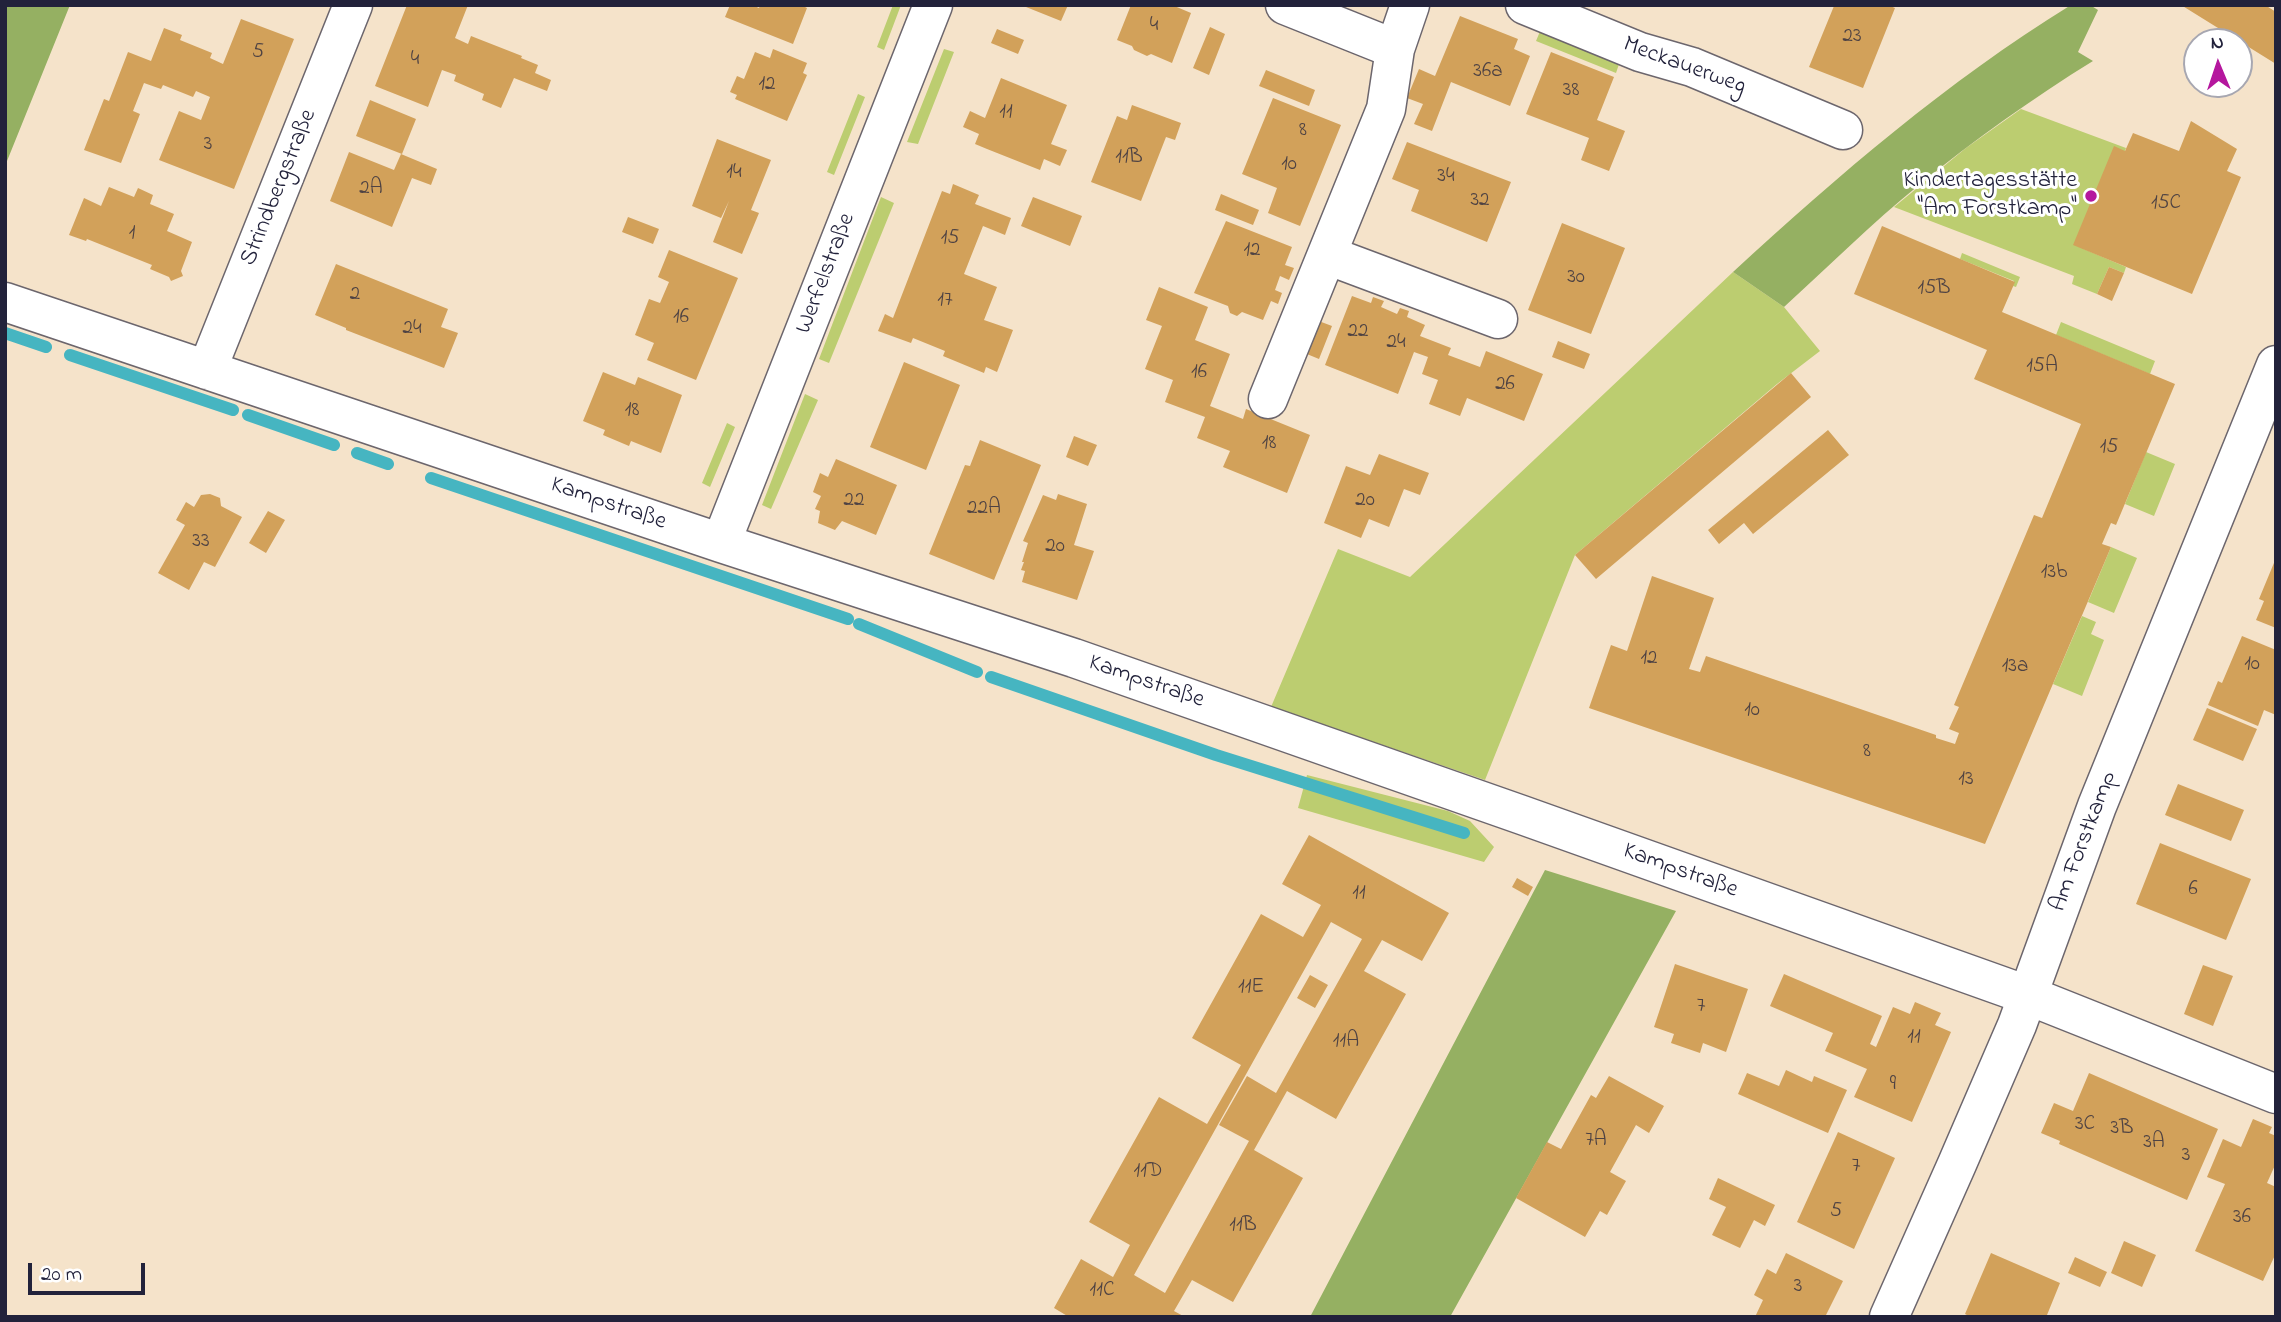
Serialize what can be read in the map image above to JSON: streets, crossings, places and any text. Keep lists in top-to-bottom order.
{
  "streets": {
    "street": [
      "Meckauerweg",
      "Strindbergstraße",
      "Werfelstraße",
      "Kampstraße",
      "Am Forstkamp"
    ]
  },
  "crossings": [
    ["Strindbergstraße", "Kampstraße"],
    ["Werfelstraße", "Kampstraße"],
    ["Kampstraße", "Am Forstkamp"]
  ],
  "places": ["Kindertagesstätte \"Am Forstkamp\""],
  "house_numbers": [
    "4",
    "23",
    "5",
    "4",
    "36a",
    "12",
    "38",
    "11",
    "8",
    "3",
    "11B",
    "10",
    "14",
    "34",
    "2A",
    "32",
    "15C",
    "1",
    "15",
    "12",
    "30",
    "15B",
    "2",
    "17",
    "16",
    "24",
    "22",
    "24",
    "15A",
    "16",
    "26",
    "18",
    "18",
    "15",
    "22",
    "20",
    "22A",
    "33",
    "20",
    "13b",
    "12",
    "10",
    "13a",
    "10",
    "8",
    "13",
    "6",
    "11",
    "11E",
    "7",
    "11",
    "11A",
    "9",
    "3C",
    "3B",
    "7A",
    "3A",
    "3",
    "7",
    "11D",
    "5",
    "36",
    "11B",
    "3",
    "11C"
  ],
  "scale_bar": "20 m",
  "north": "top"
}
